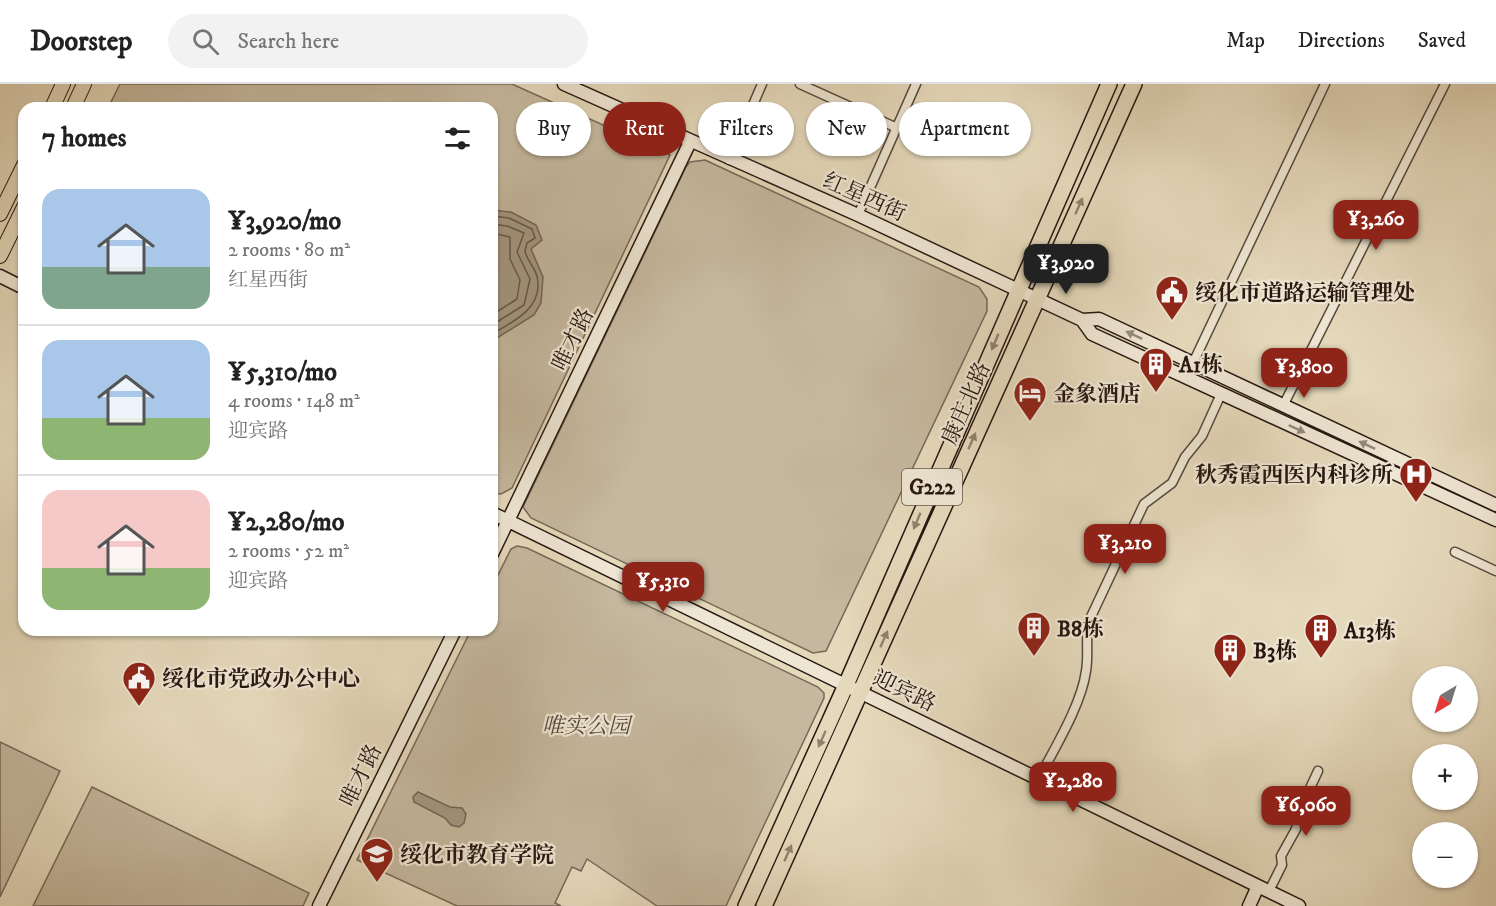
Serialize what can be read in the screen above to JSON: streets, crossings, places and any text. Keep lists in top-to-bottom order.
{
  "streets": {
    "highway": ["康庄北路", "G222"],
    "main road": ["红星西街", "唯才路", "迎宾路"]
  },
  "crossings": [
    ["红星西街", "唯才路"],
    ["红星西街", "康庄北路"],
    ["唯才路", "迎宾路"],
    ["康庄北路", "迎宾路"]
  ],
  "parks": ["唯实公园"],
  "places": {
    "public building": ["绥化市道路运输管理处", "绥化市党政办公中心"],
    "building": [
      "A1栋",
      "B8栋",
      "A13栋",
      "B3栋"
    ],
    "hotel": ["金象酒店"],
    "hospital": ["秋秀霞西医内科诊所"],
    "school or university": ["绥化市教育学院"]
  },
  "north": "bottom left",
  "page": {
    "header": "Doorstep",
    "search": "Search here",
    "nav": ["Map", "Directions", "Saved"],
    "chip": [
      "Buy",
      "Rent",
      "Filters",
      "New",
      "Apartment"
    ],
    "heading": "7 homes",
    "list": [
      {
        "name": "¥3,920/mo",
        "note": "2 rooms · 80 m² · 红星西街"
      },
      {
        "name": "¥5,310/mo",
        "note": "4 rooms · 148 m² · 迎宾路"
      },
      {
        "name": "¥2,280/mo",
        "note": "2 rooms · 52 m² · 迎宾路"
      }
    ],
    "price": [
      "¥3,260",
      "¥3,920",
      "¥3,800",
      "¥3,210",
      "¥5,310",
      "¥2,280",
      "¥6,060"
    ],
    "map_buttons": ["+", "−"]
  }
}
